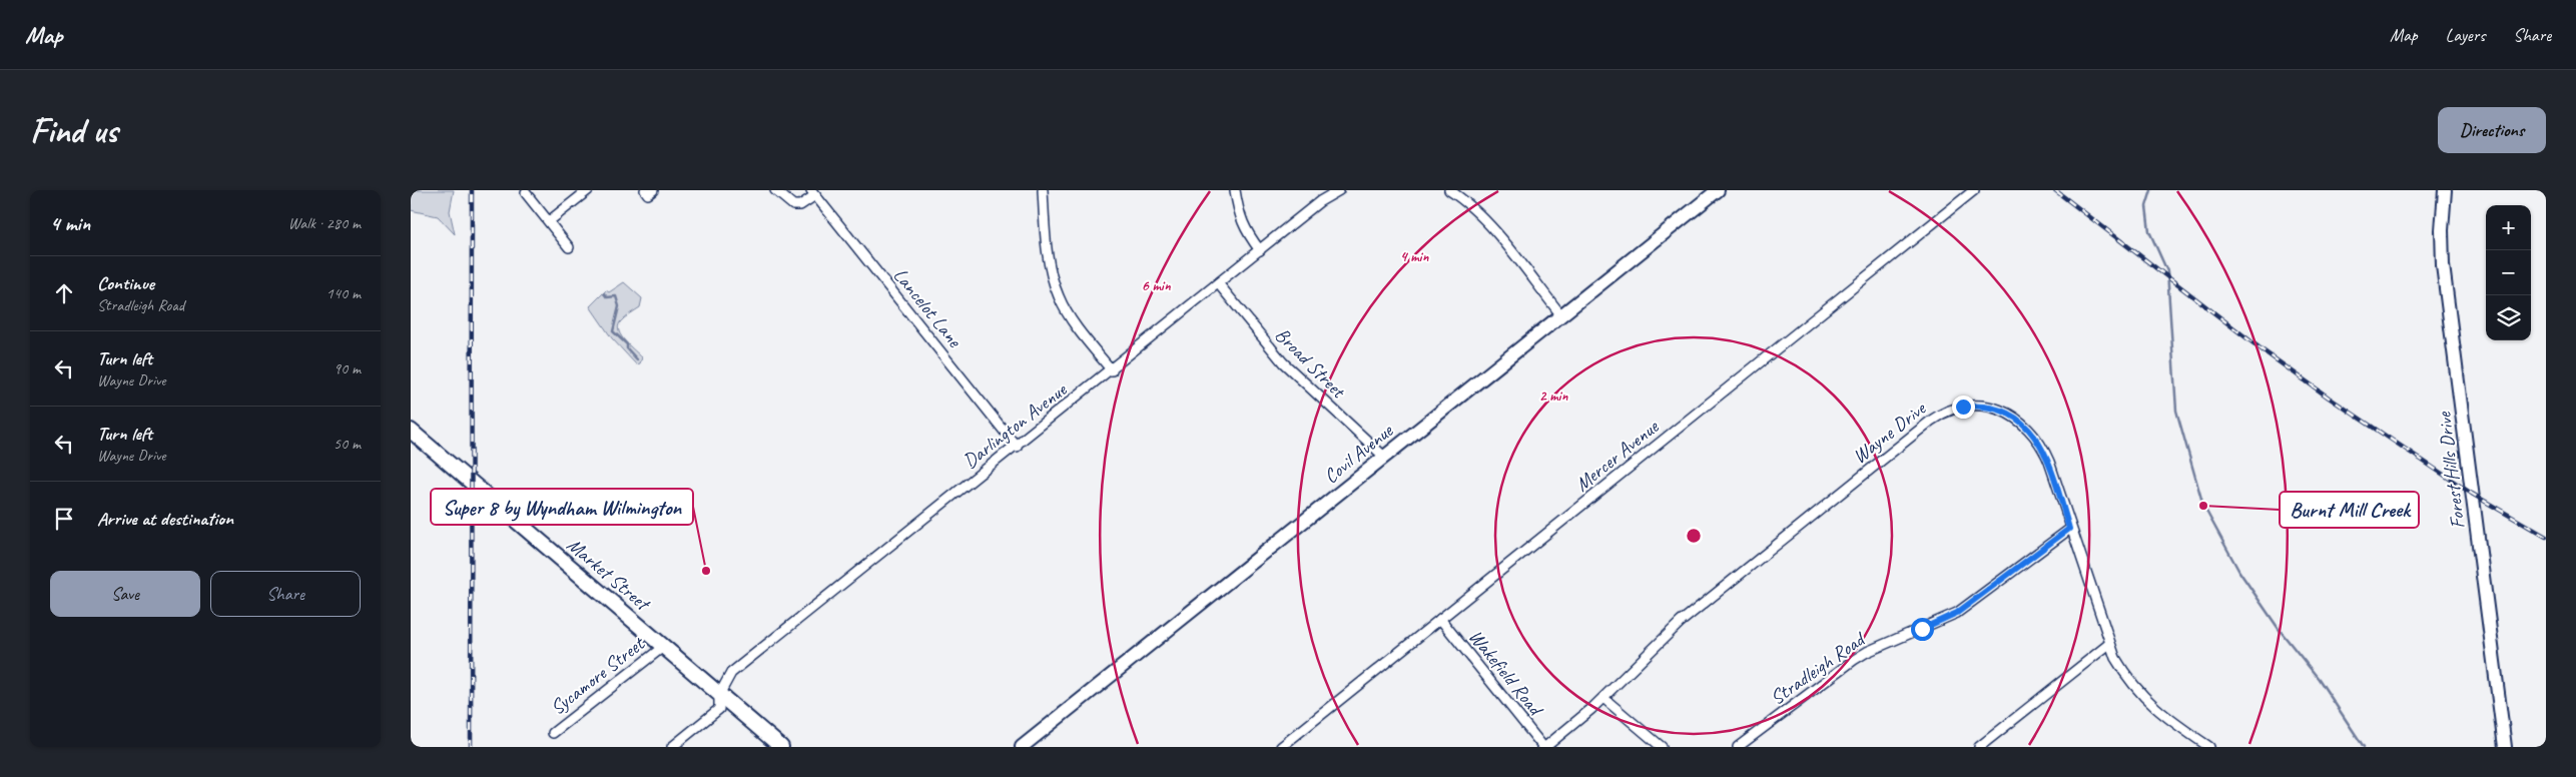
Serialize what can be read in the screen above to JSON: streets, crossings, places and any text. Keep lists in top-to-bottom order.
{
  "streets": {
    "main road": ["Covil Avenue", "Forest Hills Drive", "Market Street"],
    "street": [
      "Lancelot Lane",
      "Broad Street",
      "Darlington Avenue",
      "Wayne Drive",
      "Mercer Avenue",
      "Stradleigh Road",
      "Wakefield Road",
      "Sycamore Street"
    ]
  },
  "crossings": [
    ["Lancelot Lane", "Darlington Avenue"],
    ["Broad Street", "Darlington Avenue"],
    ["Broad Street", "Covil Avenue"],
    ["Darlington Avenue", "Market Street"],
    ["Wayne Drive", "Stradleigh Road"],
    ["Wayne Drive", "Wakefield Road"],
    ["Mercer Avenue", "Wakefield Road"],
    ["Market Street", "Sycamore Street"]
  ],
  "places": ["Burnt Mill Creek", "Super 8 by Wyndham Wilmington"],
  "page": {
    "header": "Map",
    "nav": ["Map", "Layers", "Share"],
    "buttons": [
      "Directions",
      ["Save", "Share"]
    ],
    "title": "Find us",
    "heading": ["4 min", "Walk · 280 m"],
    "map_buttons": ["+", "−"],
    "list": [
      ["Continue", "Stradleigh Road", "140 m"],
      ["Turn left", "Wayne Drive", "90 m"],
      ["Turn left", "Wayne Drive", "50 m"],
      "Arrive at destination"
    ]
  },
  "rings": ["4 min", "6 min", "2 min"]
}
